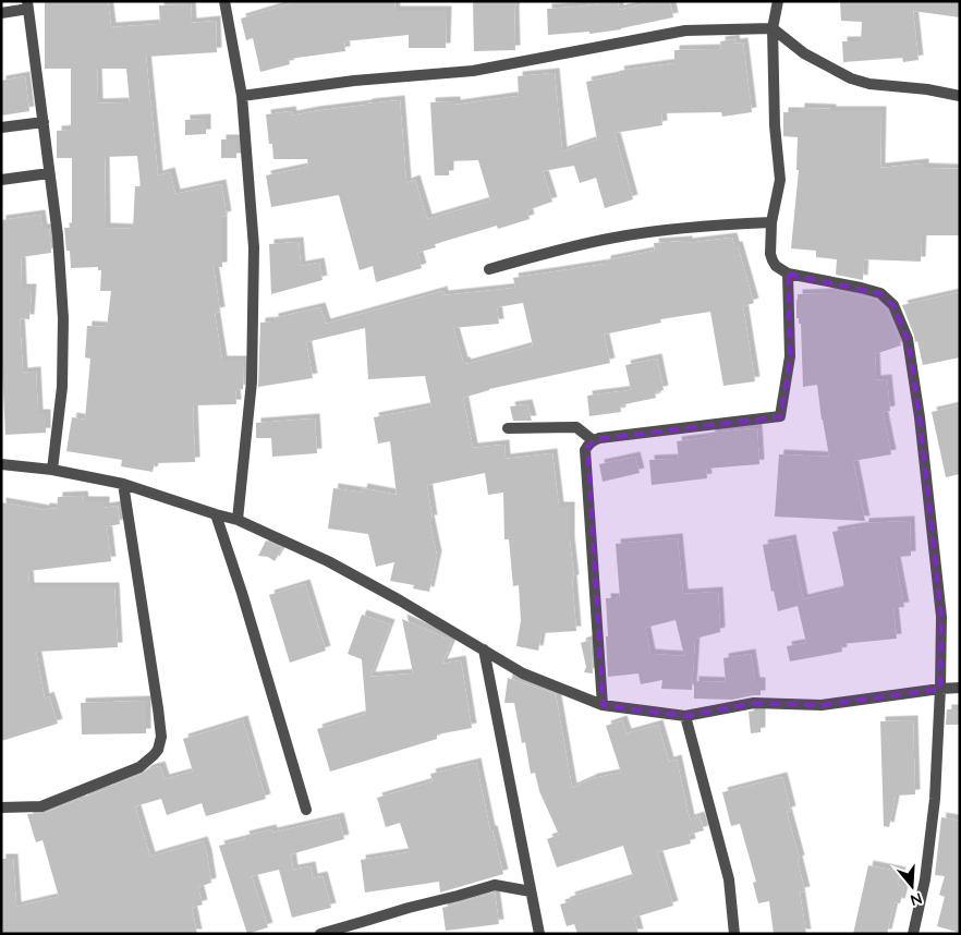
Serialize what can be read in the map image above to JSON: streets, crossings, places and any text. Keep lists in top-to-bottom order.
{
  "north": "bottom"
}
